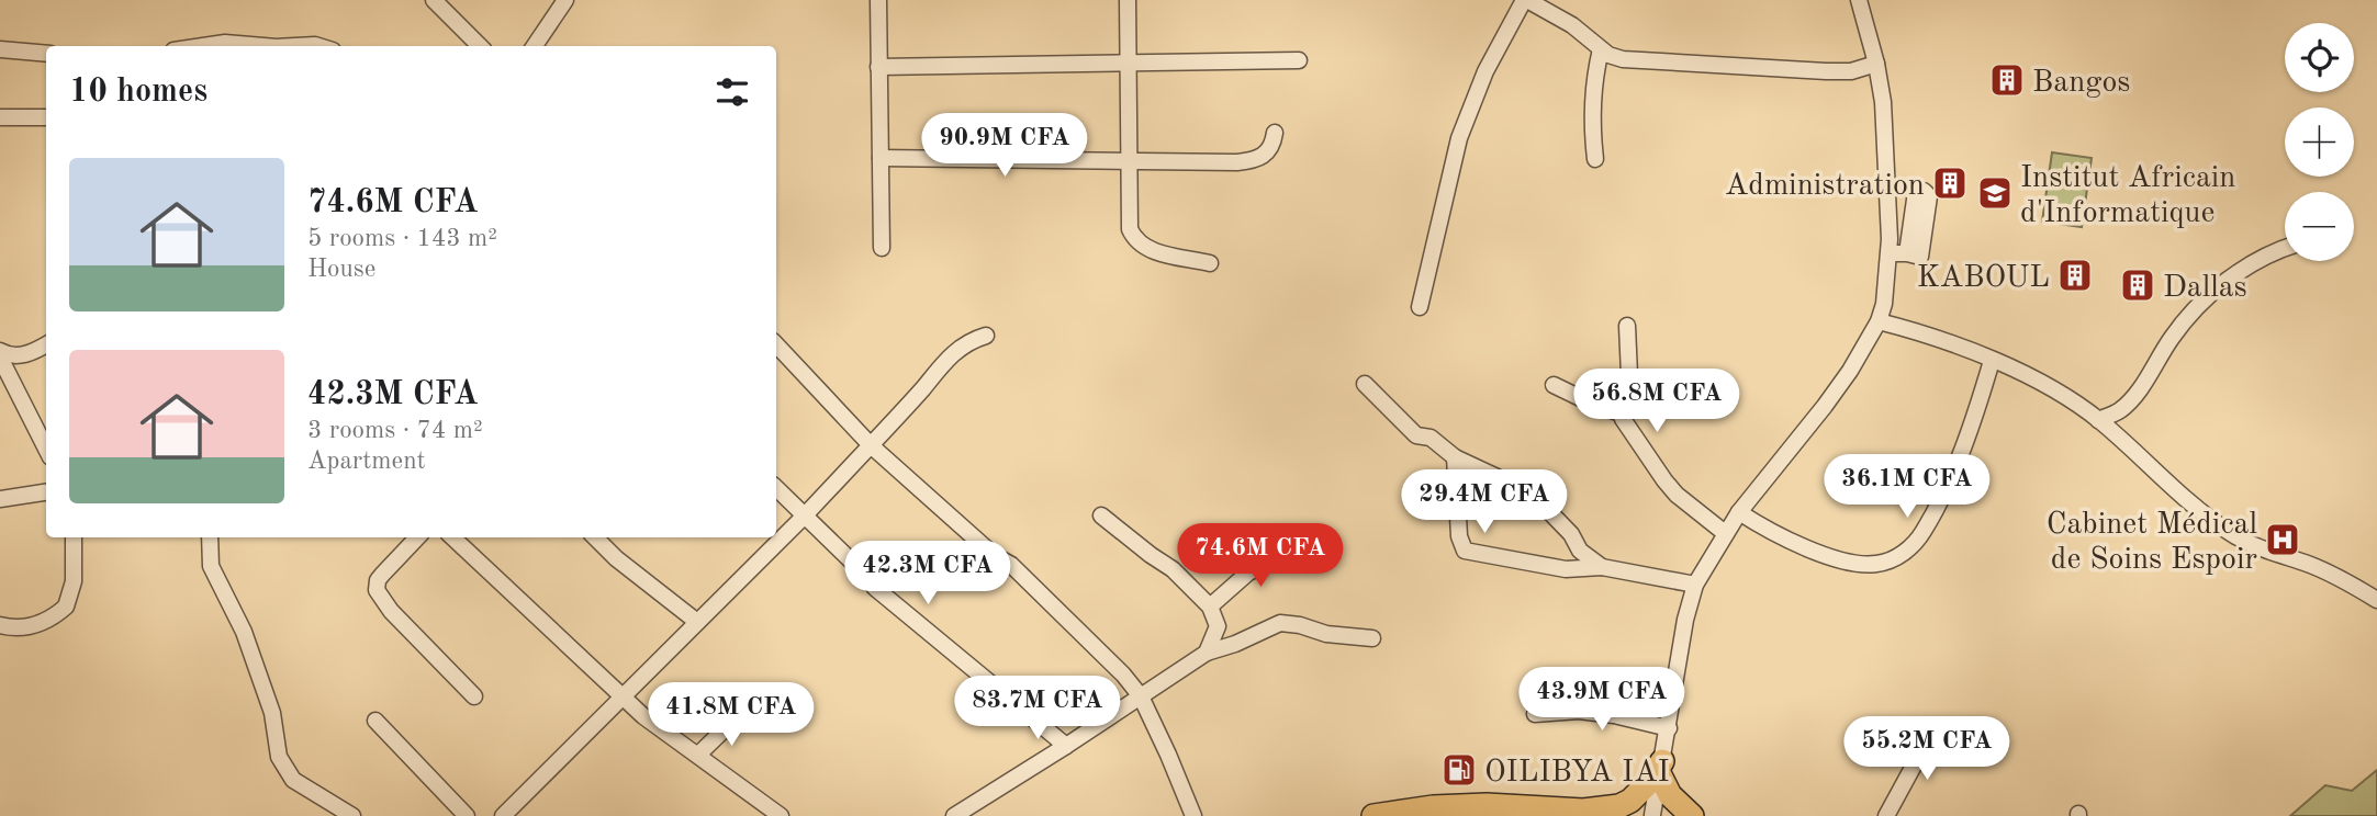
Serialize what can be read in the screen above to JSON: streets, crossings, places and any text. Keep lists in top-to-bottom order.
{
  "places": {
    "building": [
      "Bangos",
      "Administration",
      "KABOUL",
      "Dallas"
    ],
    "school or university": ["Institut Africain d'Informatique"],
    "hospital": ["Cabinet Médical de Soins Espoir"],
    "fuel station": ["OILIBYA IAI"]
  },
  "page": {
    "map_buttons": ["+", "−"],
    "heading": "10 homes",
    "price": [
      "90.9M CFA",
      "56.8M CFA",
      "36.1M CFA",
      "29.4M CFA",
      "74.6M CFA",
      "42.3M CFA",
      "43.9M CFA",
      "83.7M CFA",
      "41.8M CFA",
      "55.2M CFA"
    ],
    "list": [
      {
        "name": "74.6M CFA",
        "note": "5 rooms · 143 m² · House"
      },
      {
        "name": "42.3M CFA",
        "note": "3 rooms · 74 m² · Apartment"
      }
    ]
  }
}
